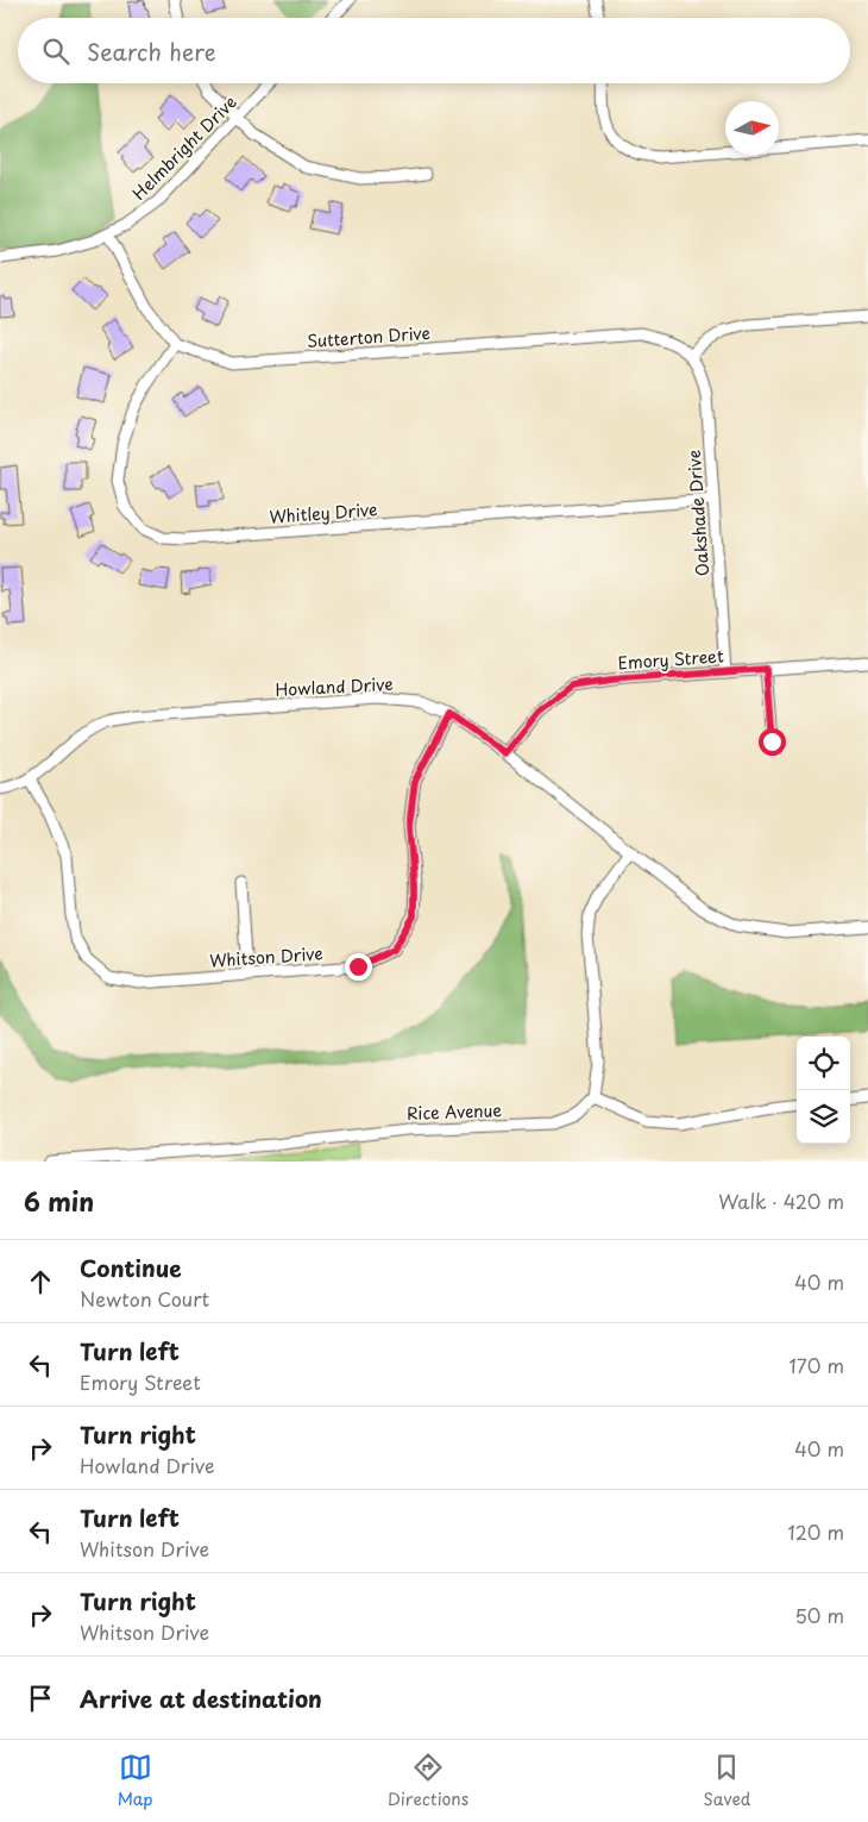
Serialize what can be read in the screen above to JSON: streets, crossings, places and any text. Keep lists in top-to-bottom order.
{
  "streets": {
    "street": [
      "Helmbright Drive",
      "Sutterton Drive",
      "Whitley Drive",
      "Oakshade Drive",
      "Emory Street",
      "Howland Drive",
      "Whitson Drive",
      "Rice Avenue"
    ]
  },
  "crossings": [
    ["Sutterton Drive", "Whitley Drive"],
    ["Sutterton Drive", "Oakshade Drive"],
    ["Whitley Drive", "Oakshade Drive"],
    ["Oakshade Drive", "Emory Street"],
    ["Emory Street", "Howland Drive"],
    ["Howland Drive", "Whitson Drive"]
  ],
  "north": "right",
  "page": {
    "search": "Search here",
    "heading": ["6 min", "Walk · 420 m"],
    "list": [
      ["Continue", "Newton Court", "40 m"],
      ["Turn left", "Emory Street", "170 m"],
      ["Turn right", "Howland Drive", "40 m"],
      ["Turn left", "Whitson Drive", "120 m"],
      ["Turn right", "Whitson Drive", "50 m"],
      "Arrive at destination"
    ],
    "nav": ["Map", "Directions", "Saved"]
  }
}
